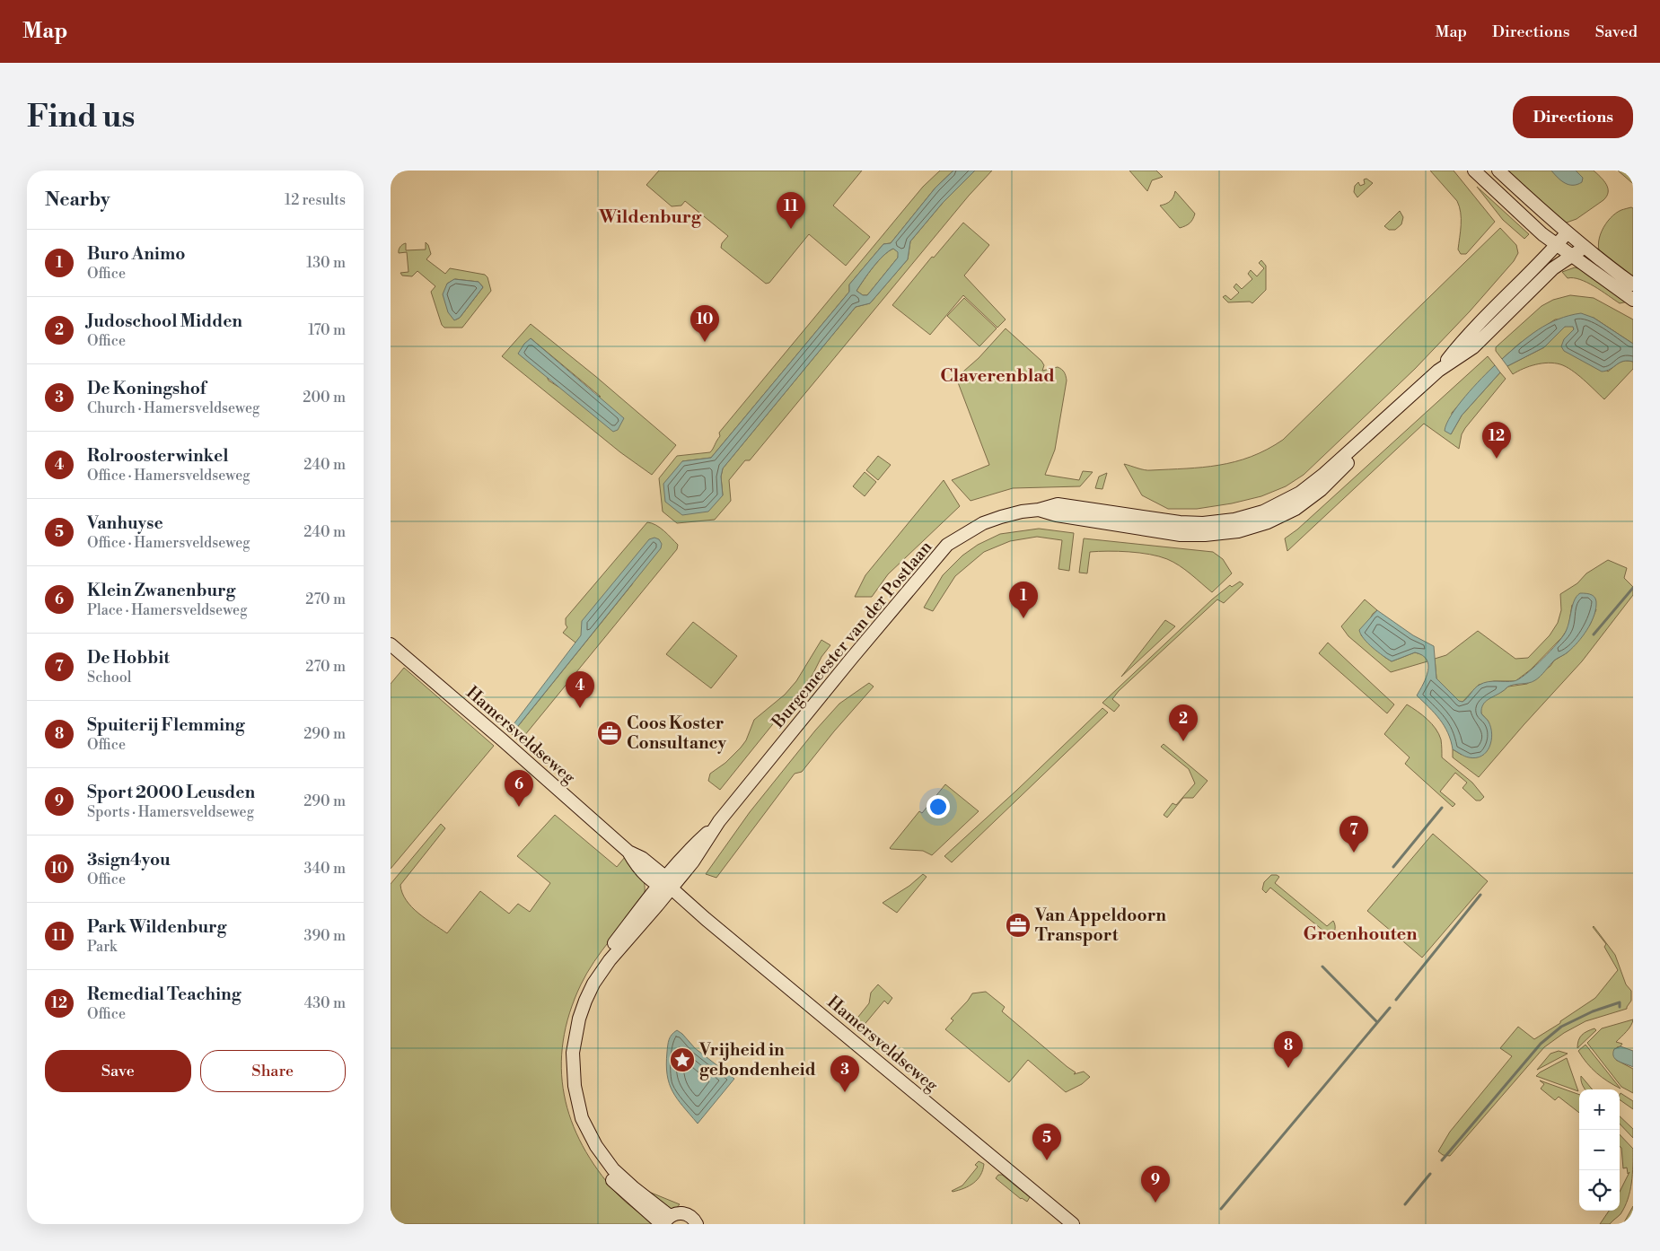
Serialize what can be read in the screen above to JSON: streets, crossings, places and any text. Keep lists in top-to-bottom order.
{
  "streets": {
    "street": ["Burgemeester van der Postlaan", "Hamersveldseweg"]
  },
  "crossings": [
    ["Burgemeester van der Postlaan", "Hamersveldseweg"]
  ],
  "districts": ["Wildenburg", "Claverenblad", "Groenhouten"],
  "places": {
    "office": ["Coos Koster Consultancy", "Van Appeldoorn Transport"],
    "place": ["Vrijheid in gebondenheid"]
  },
  "page": {
    "header": "Map",
    "nav": ["Map", "Directions", "Saved"],
    "buttons": [
      "Directions",
      ["Save", "Share"]
    ],
    "title": "Find us",
    "heading": ["Nearby", "12 results"],
    "pins": [
      "11",
      "10",
      "12",
      "1",
      "4",
      "2",
      "6",
      "7",
      "8",
      "3",
      "5",
      "9"
    ],
    "list": [
      {
        "mark": "1",
        "name": "Buro Animo",
        "note": "Office",
        "value": "130 m"
      },
      {
        "mark": "2",
        "name": "Judoschool Midden",
        "note": "Office",
        "value": "170 m"
      },
      {
        "mark": "3",
        "name": "De Koningshof",
        "note": "Church · Hamersveldseweg",
        "value": "200 m"
      },
      {
        "mark": "4",
        "name": "Rolroosterwinkel",
        "note": "Office · Hamersveldseweg",
        "value": "240 m"
      },
      {
        "mark": "5",
        "name": "Vanhuyse",
        "note": "Office · Hamersveldseweg",
        "value": "240 m"
      },
      {
        "mark": "6",
        "name": "Klein Zwanenburg",
        "note": "Place · Hamersveldseweg",
        "value": "270 m"
      },
      {
        "mark": "7",
        "name": "De Hobbit",
        "note": "School",
        "value": "270 m"
      },
      {
        "mark": "8",
        "name": "Spuiterij Flemming",
        "note": "Office",
        "value": "290 m"
      },
      {
        "mark": "9",
        "name": "Sport 2000 Leusden",
        "note": "Sports · Hamersveldseweg",
        "value": "290 m"
      },
      {
        "mark": "10",
        "name": "3sign4you",
        "note": "Office",
        "value": "340 m"
      },
      {
        "mark": "11",
        "name": "Park Wildenburg",
        "note": "Park",
        "value": "390 m"
      },
      {
        "mark": "12",
        "name": "Remedial Teaching",
        "note": "Office",
        "value": "430 m"
      }
    ],
    "map_buttons": ["+", "−"]
  }
}
